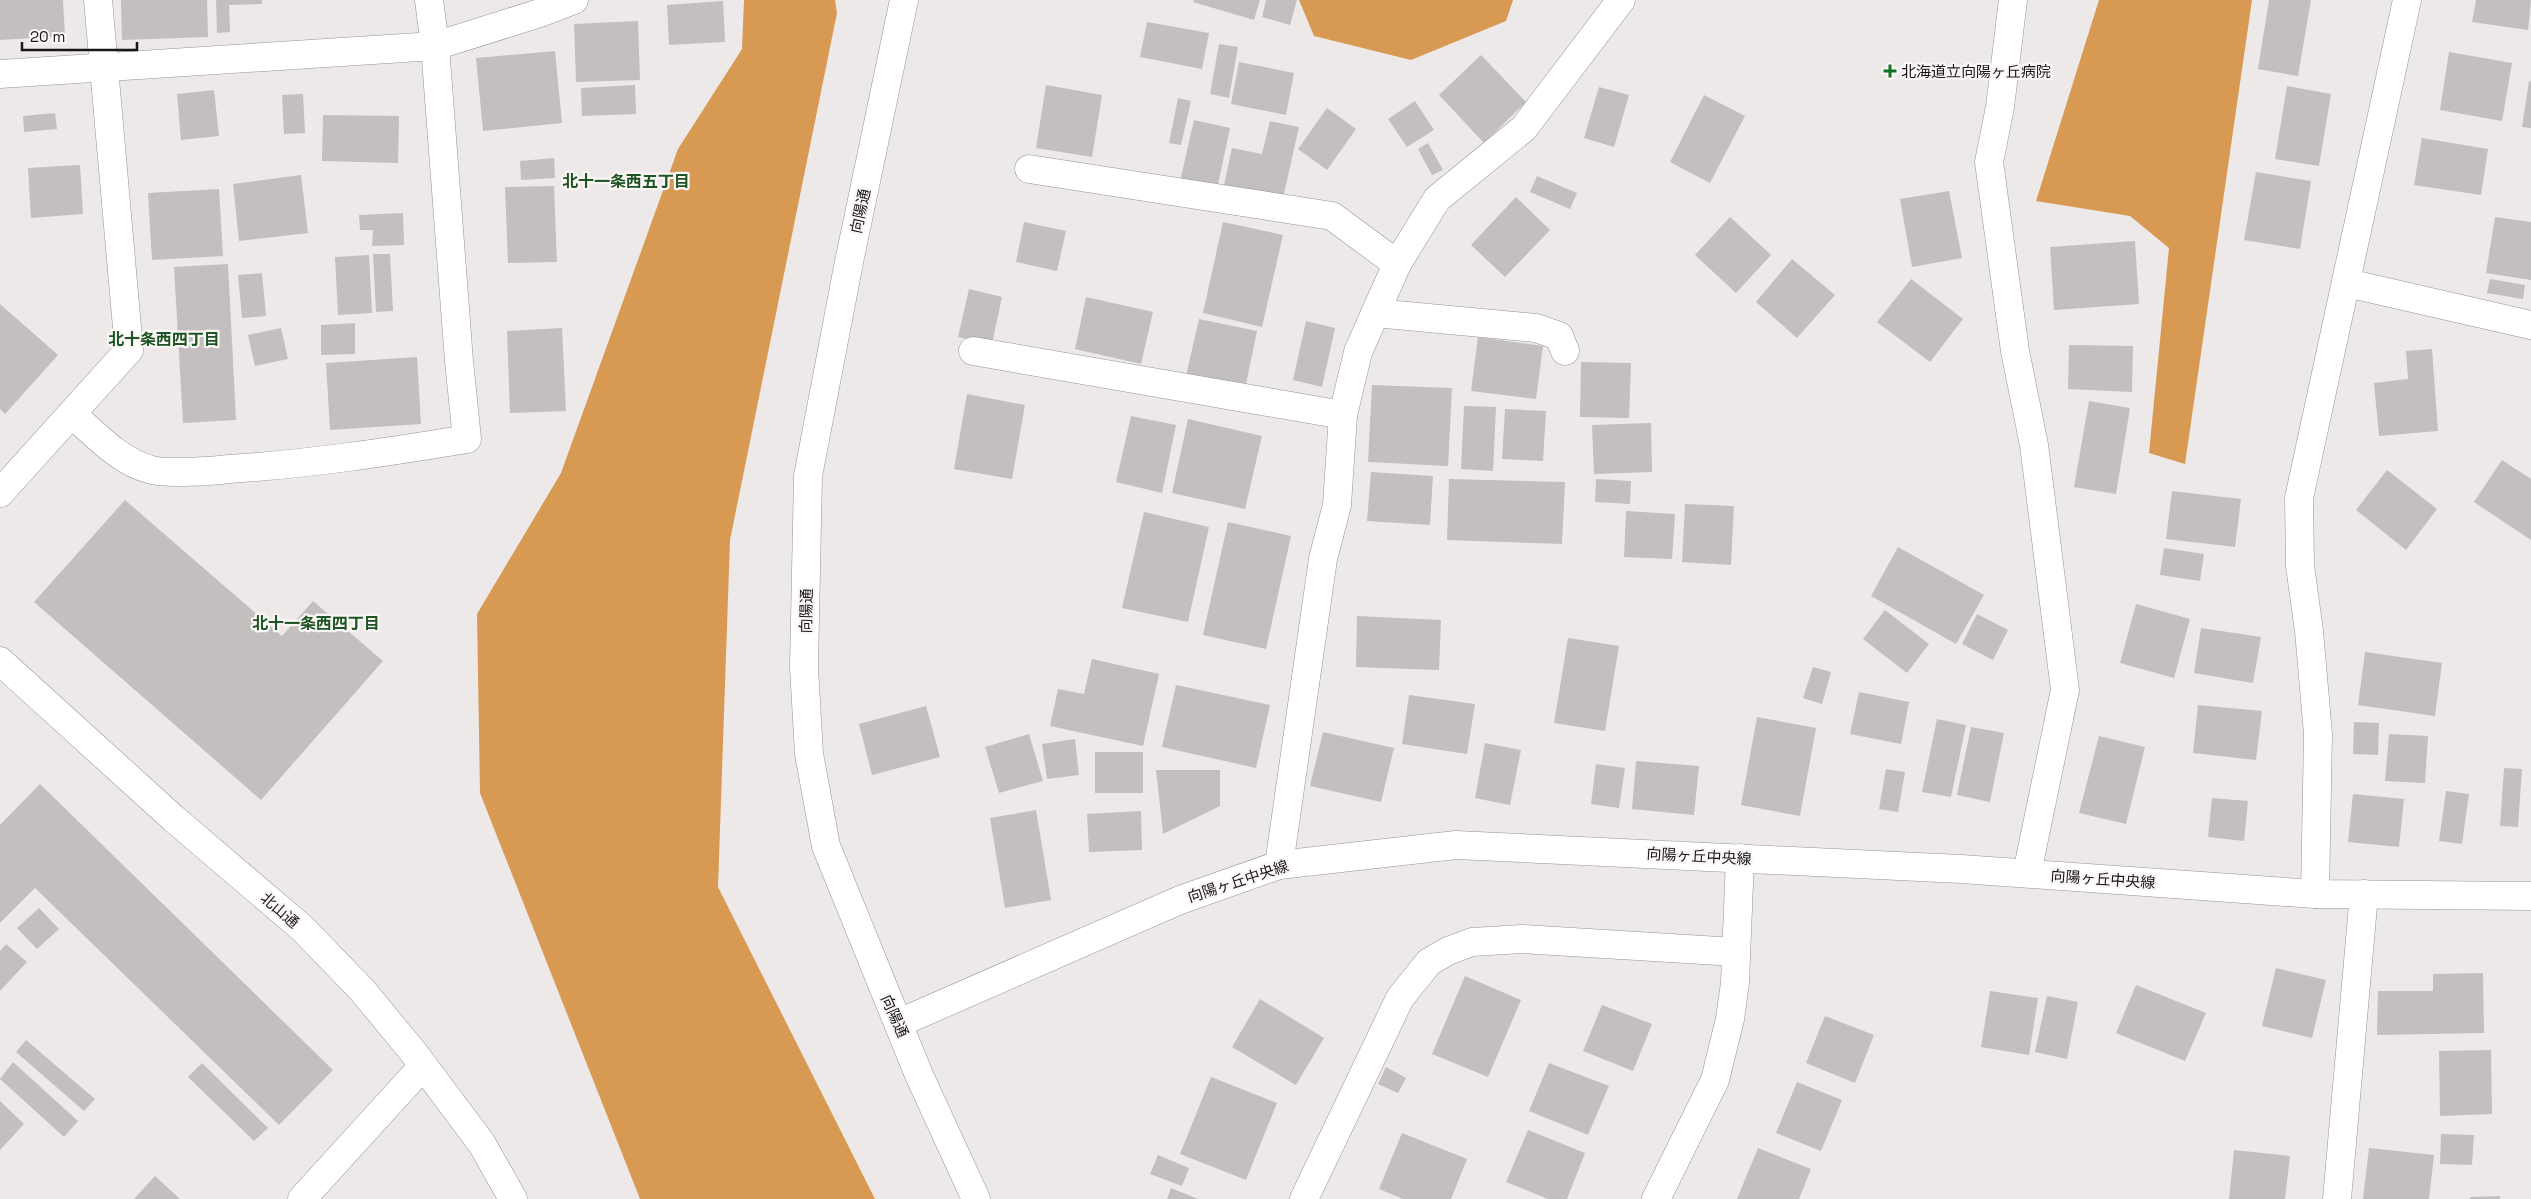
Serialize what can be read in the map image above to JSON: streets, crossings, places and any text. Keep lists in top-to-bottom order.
{
  "streets": {
    "street": ["向陽通", "向陽ヶ丘中央線", "北山通"]
  },
  "crossings": [
    ["向陽通", "向陽ヶ丘中央線"]
  ],
  "districts": ["北十一条西五丁目", "北十条西四丁目", "北十一条西四丁目"],
  "places": {
    "health": ["北海道立向陽ヶ丘病院"]
  },
  "scale_bar": "20 m"
}
